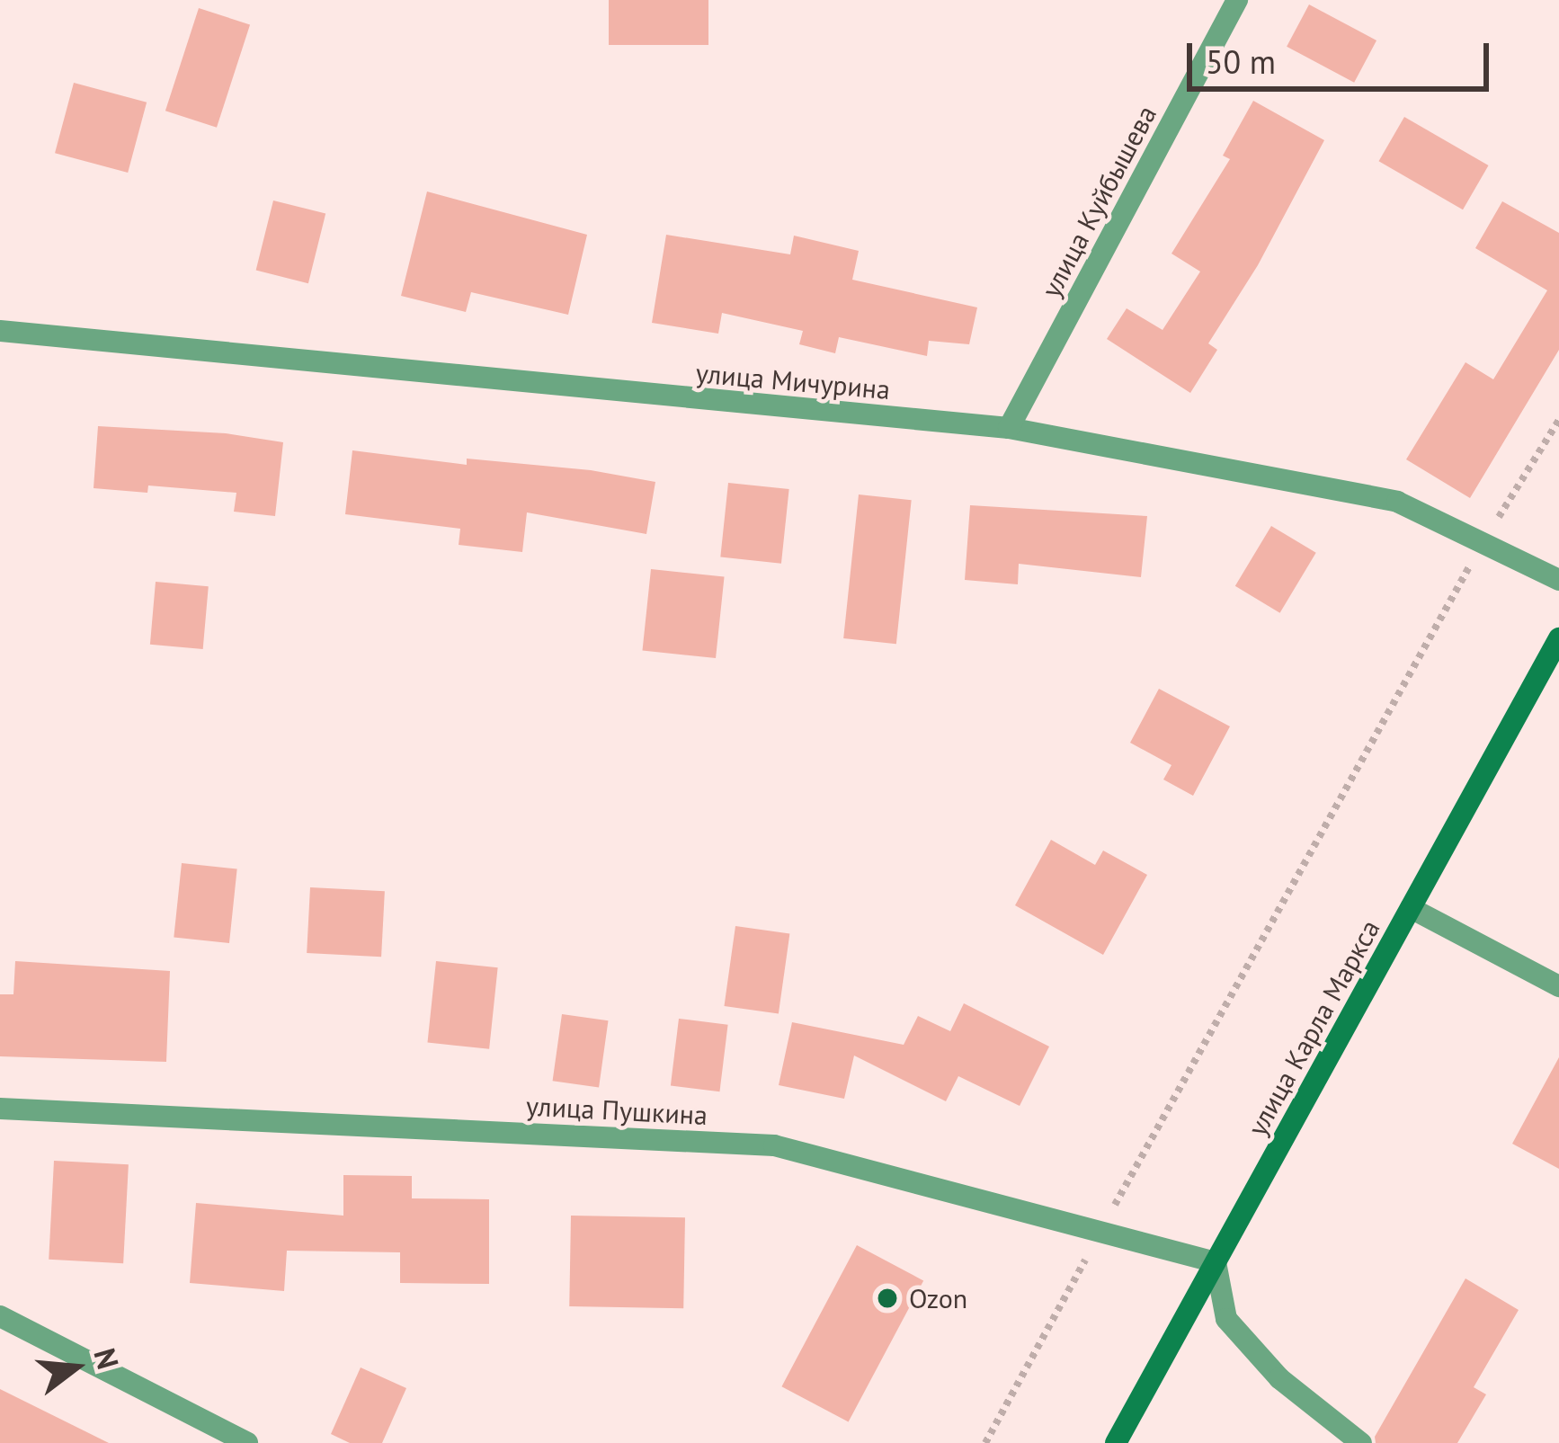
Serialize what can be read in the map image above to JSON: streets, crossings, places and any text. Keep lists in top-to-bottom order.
{
  "streets": {
    "main road": ["улица Карла Маркса"],
    "street": ["улица Куйбышева", "улица Мичурина", "улица Пушкина"]
  },
  "crossings": [
    ["улица Куйбышева", "улица Мичурина"],
    ["улица Карла Маркса", "улица Пушкина"]
  ],
  "places": ["Ozon"],
  "scale_bar": "50 m",
  "north": "right"
}
